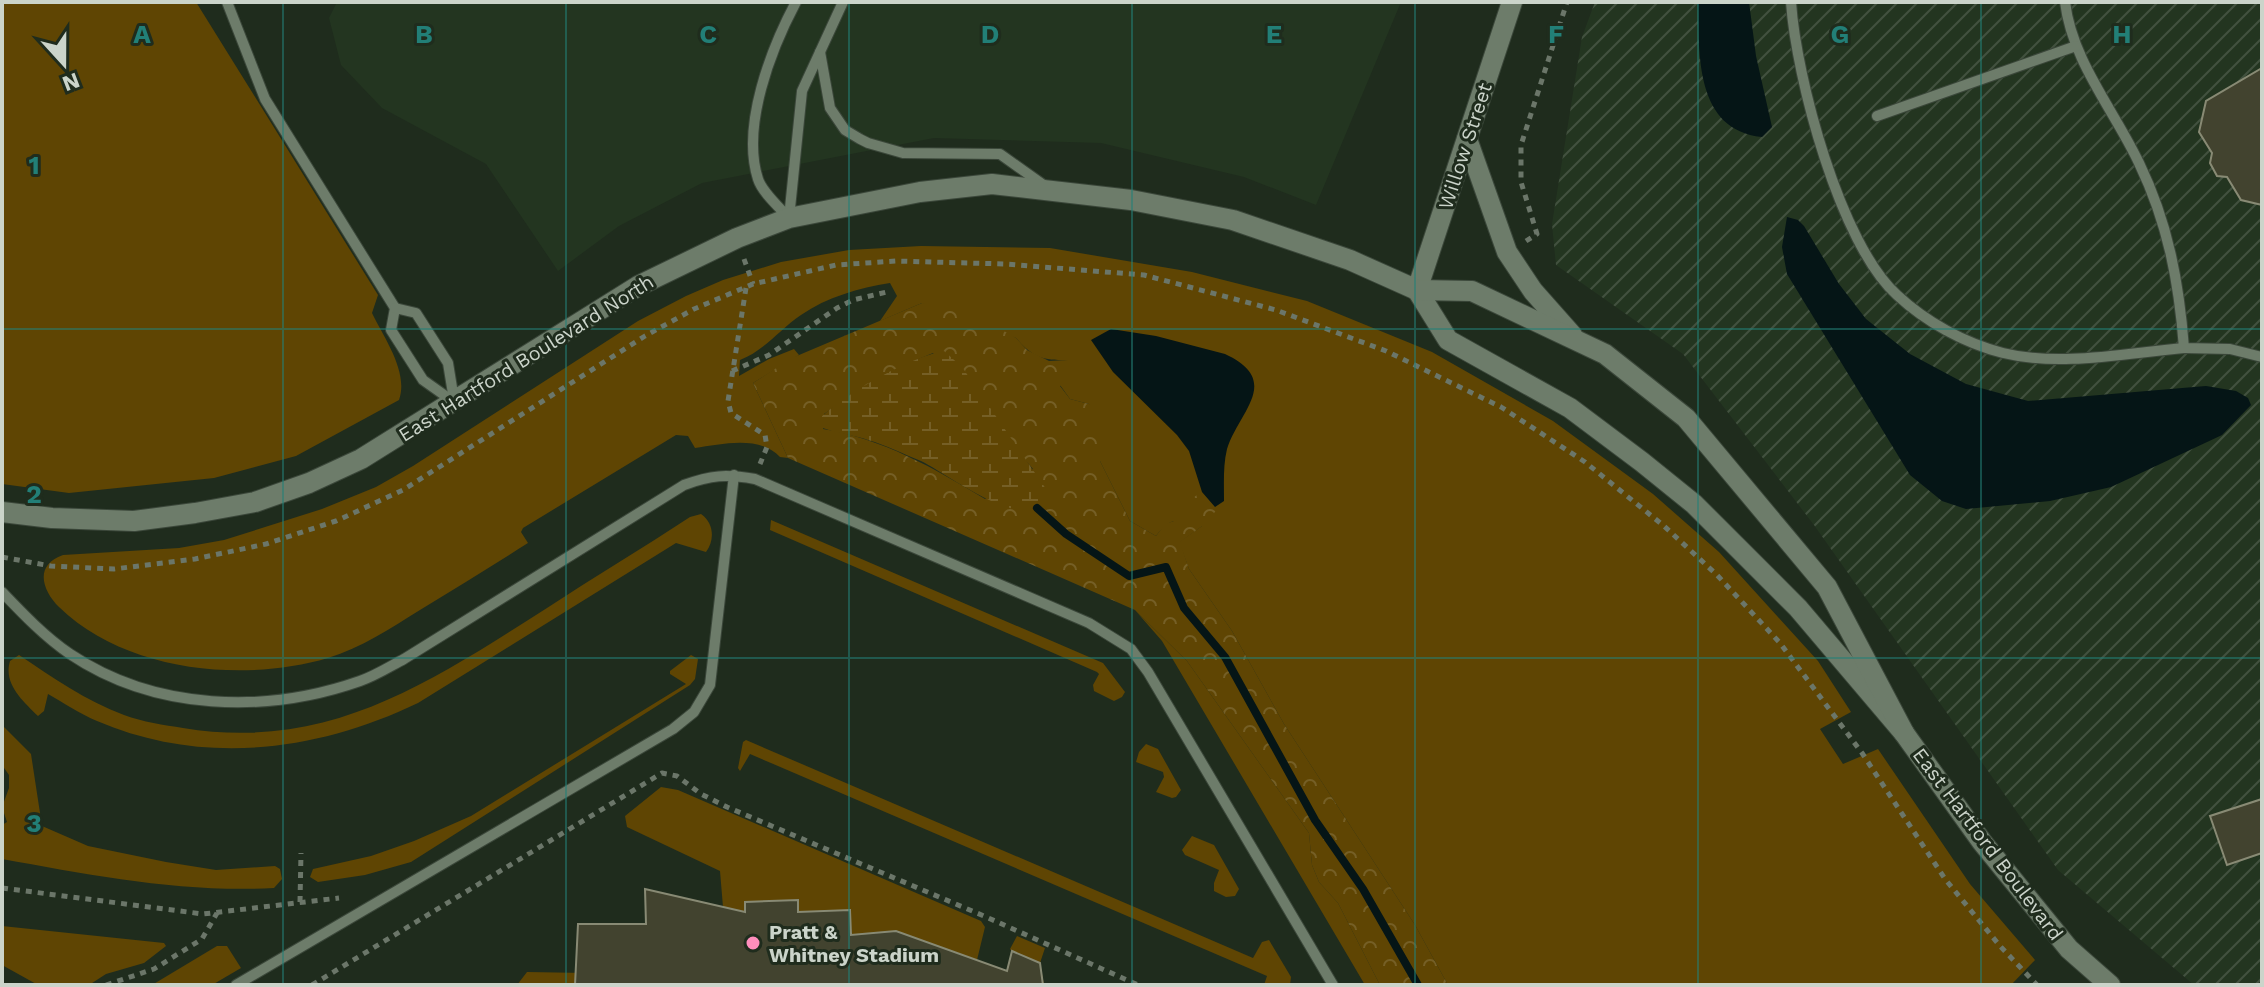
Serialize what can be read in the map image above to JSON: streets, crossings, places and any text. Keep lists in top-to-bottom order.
{
  "streets": {
    "street": ["Willow Street", "East Hartford Boulevard North", "East Hartford Boulevard"]
  },
  "crossings": [
    ["Willow Street", "East Hartford Boulevard North"],
    ["Willow Street", "East Hartford Boulevard"],
    ["East Hartford Boulevard North", "East Hartford Boulevard"]
  ],
  "places": ["Pratt & Whitney Stadium"],
  "north": "bottom",
  "grid": {
    "columns": [
      "A",
      "B",
      "C",
      "D",
      "E",
      "F",
      "G",
      "H"
    ],
    "rows": ["1", "2", "3"]
  }
}
